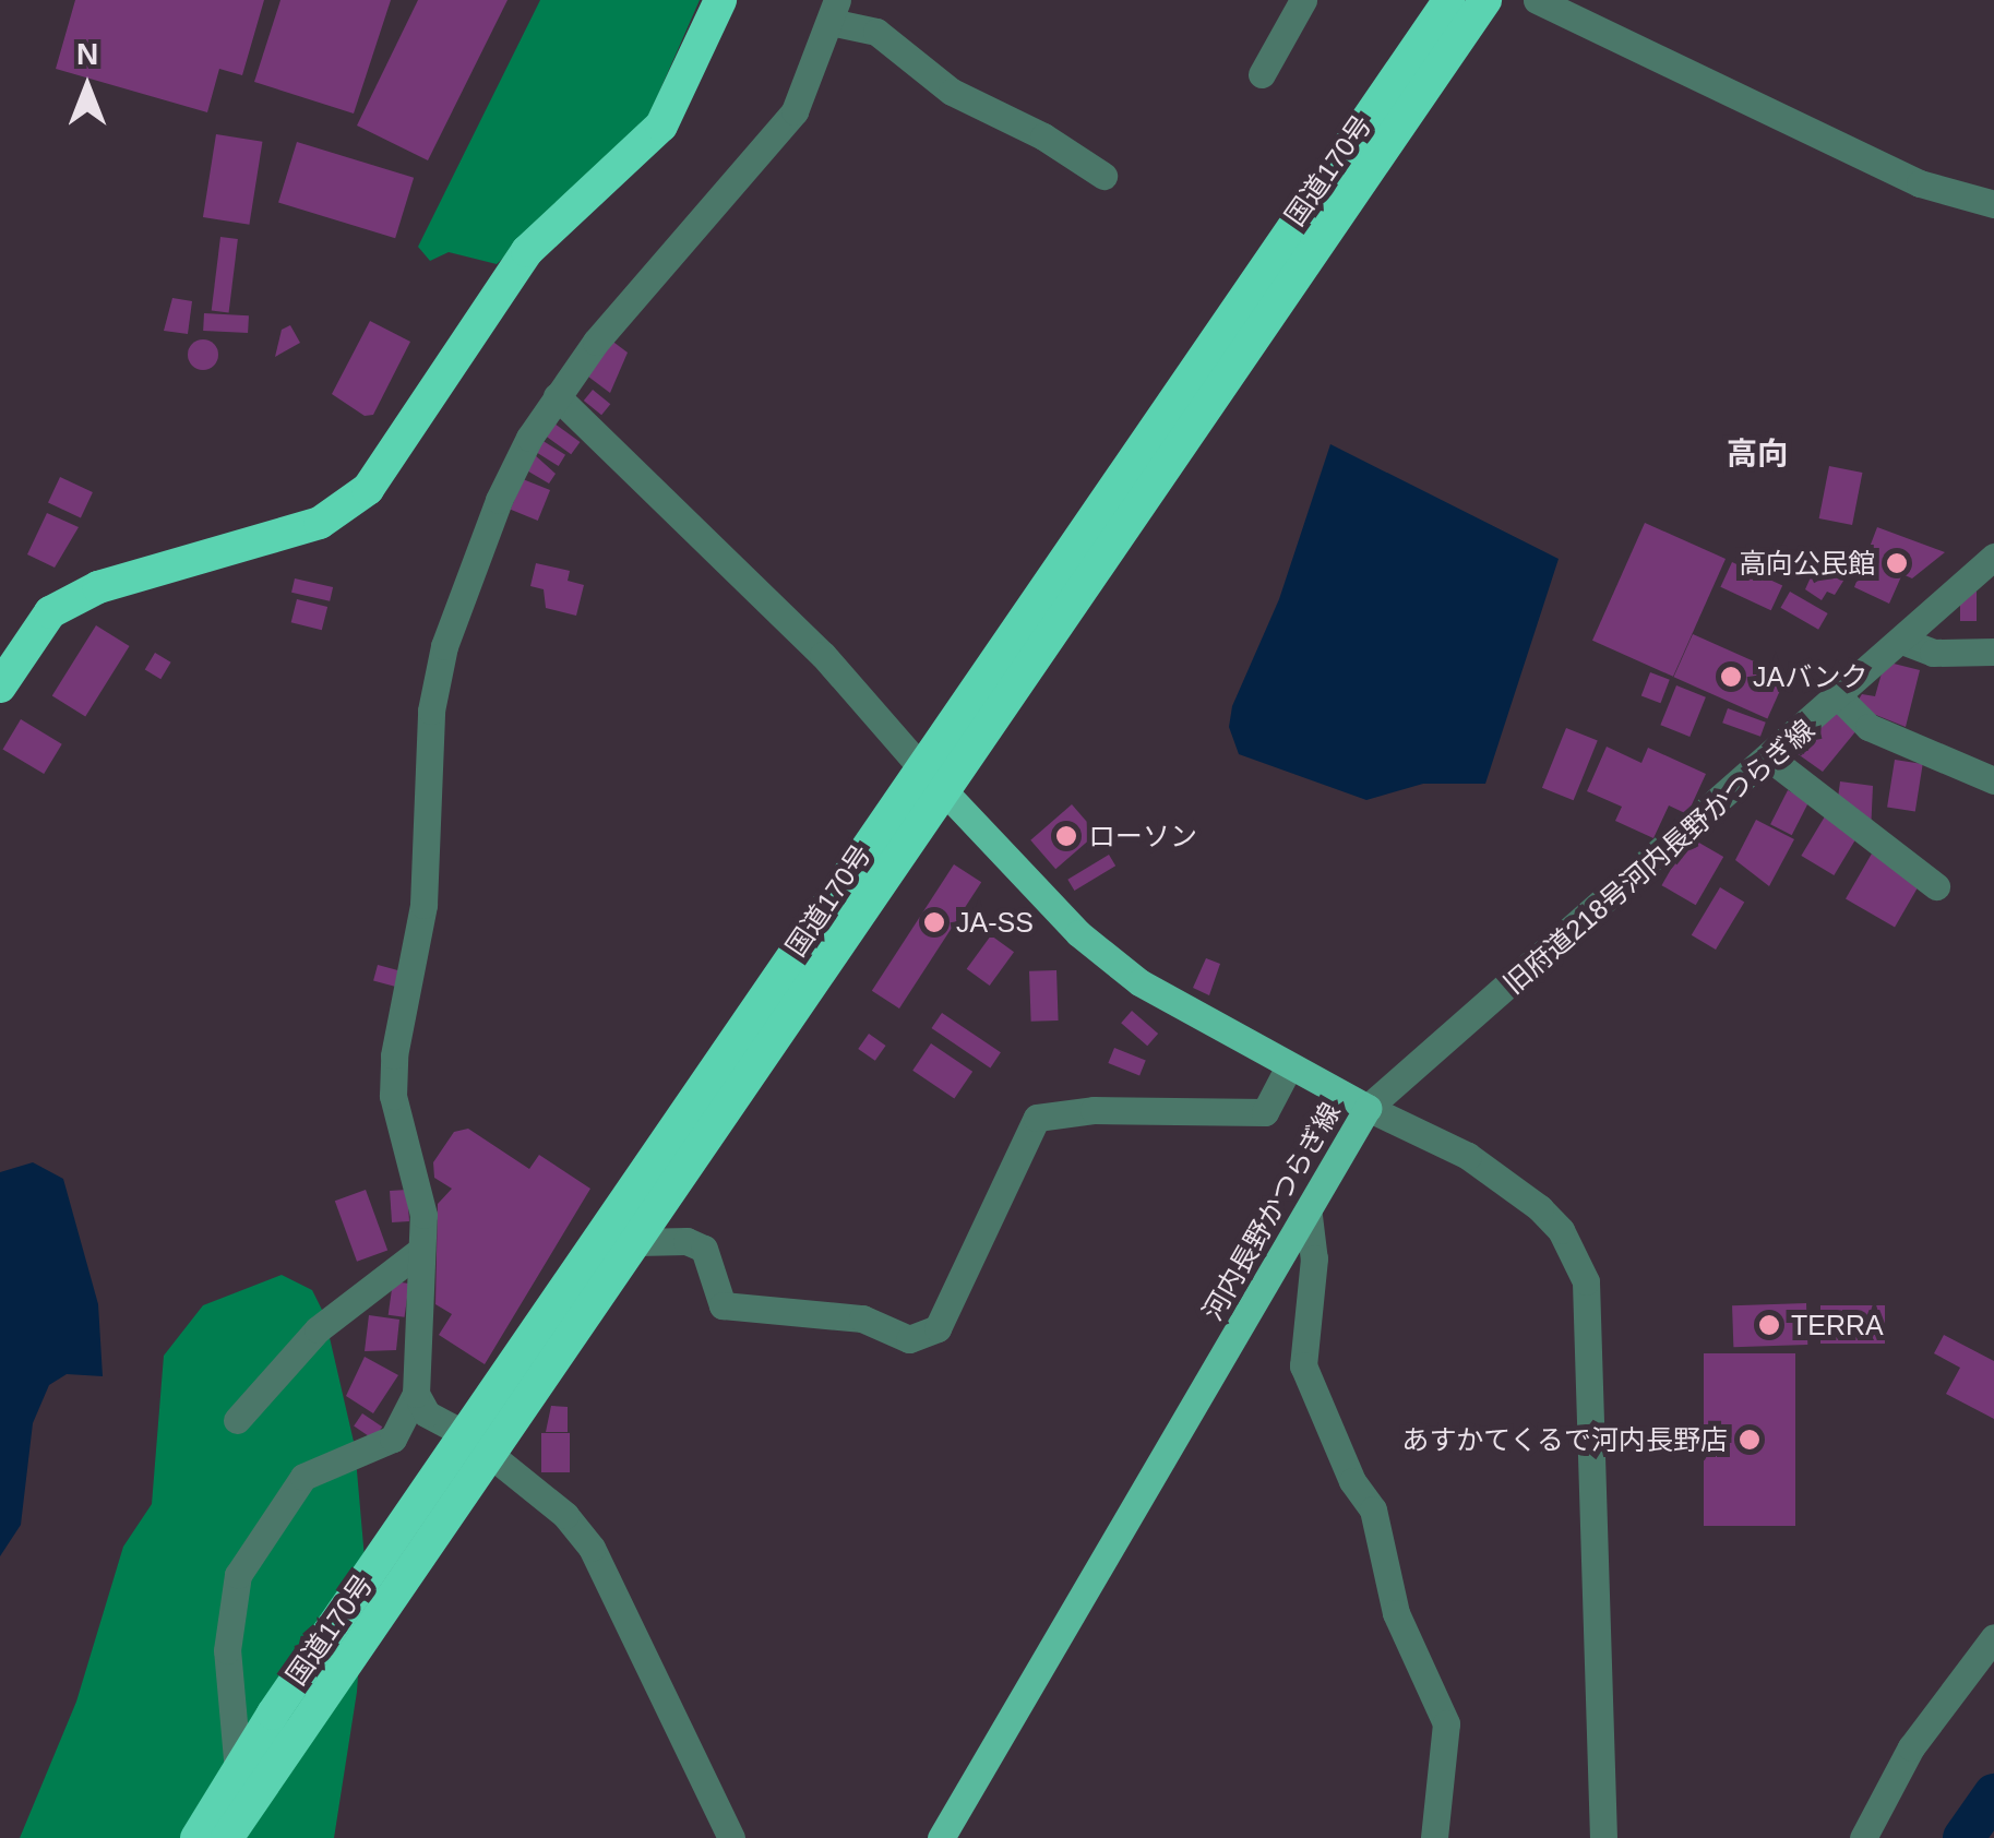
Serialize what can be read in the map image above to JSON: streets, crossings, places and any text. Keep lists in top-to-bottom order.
{
  "streets": {
    "highway": ["国道170号"],
    "main road": ["河内長野かつらぎ線"],
    "street": ["旧府道218号河内長野かつらぎ線"]
  },
  "crossings": [
    ["国道170号", "河内長野かつらぎ線"],
    ["旧府道218号河内長野かつらぎ線", "河内長野かつらぎ線"]
  ],
  "districts": ["高向"],
  "places": [
    "高向公民館",
    "JAバンク",
    "ローソン",
    "JA-SS",
    "TERRA",
    "あすかてくるで河内長野店"
  ],
  "north": "top"
}
